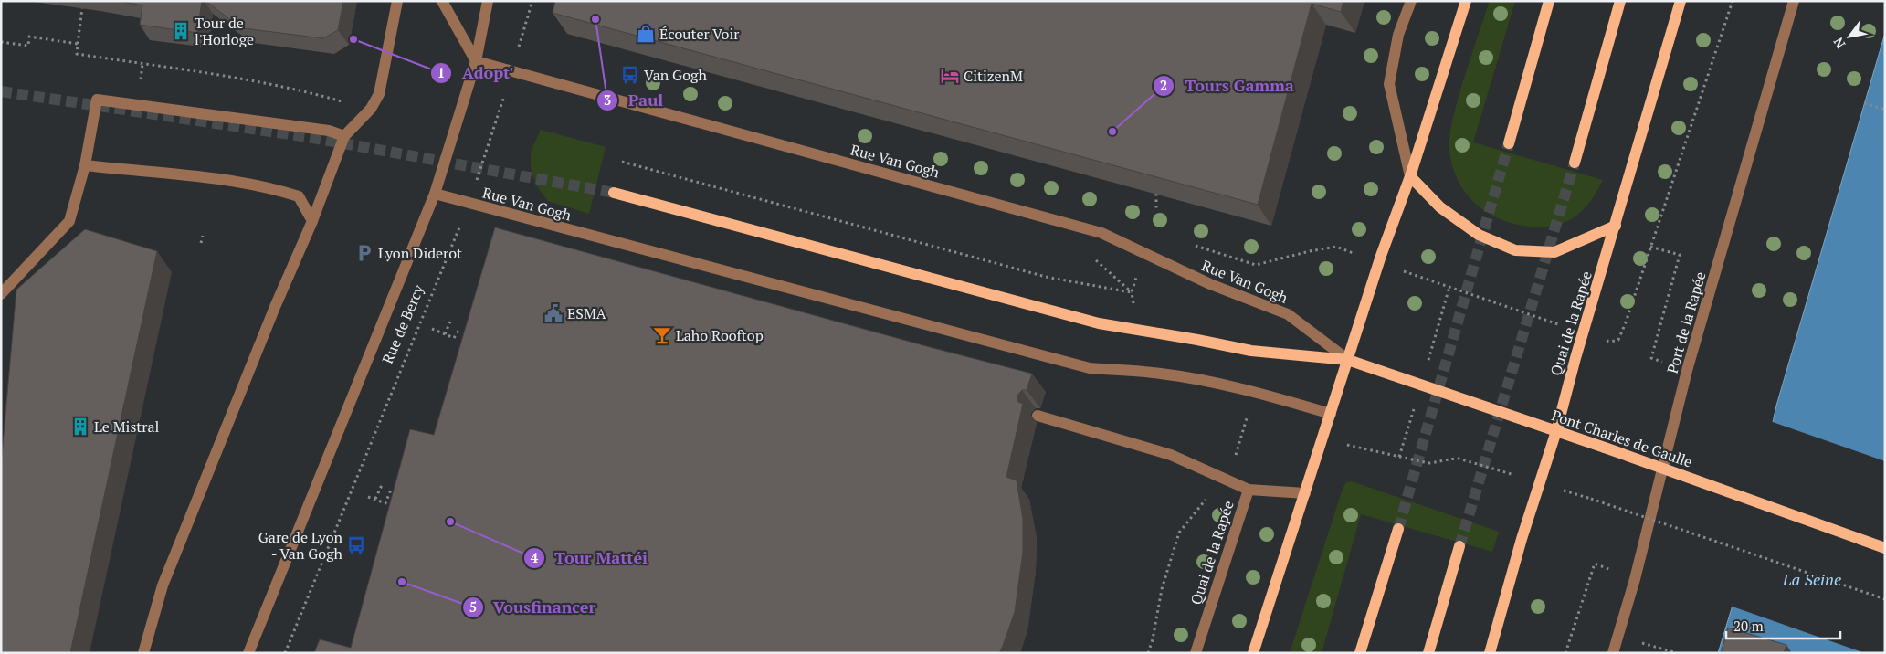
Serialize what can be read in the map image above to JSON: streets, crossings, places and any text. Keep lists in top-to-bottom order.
{
  "streets": {
    "main road": ["Quai de la Rapée", "Pont Charles de Gaulle"],
    "street": ["Rue Van Gogh", "Port de la Rapée", "Rue de Bercy"]
  },
  "crossings": [
    ["Rue Van Gogh", "Rue de Bercy"],
    ["Rue Van Gogh", "Pont Charles de Gaulle"],
    ["Quai de la Rapée", "Pont Charles de Gaulle"]
  ],
  "water": ["La Seine"],
  "places": {
    "other": [
      "Paul",
      "Adopt'",
      "Tours Gamma",
      "Tour Mattéi",
      "Vousfinancer"
    ],
    "building": ["Tour de l'Horloge", "Le Mistral"],
    "shop": ["Écouter Voir"],
    "bus stop": ["Van Gogh", "Gare de Lyon - Van Gogh"],
    "hotel": ["CitizenM"],
    "parking": ["Lyon Diderot"],
    "public building": ["ESMA"],
    "bar": ["Laho Rooftop"]
  },
  "scale_bar": "20 m",
  "north": "bottom left"
}
